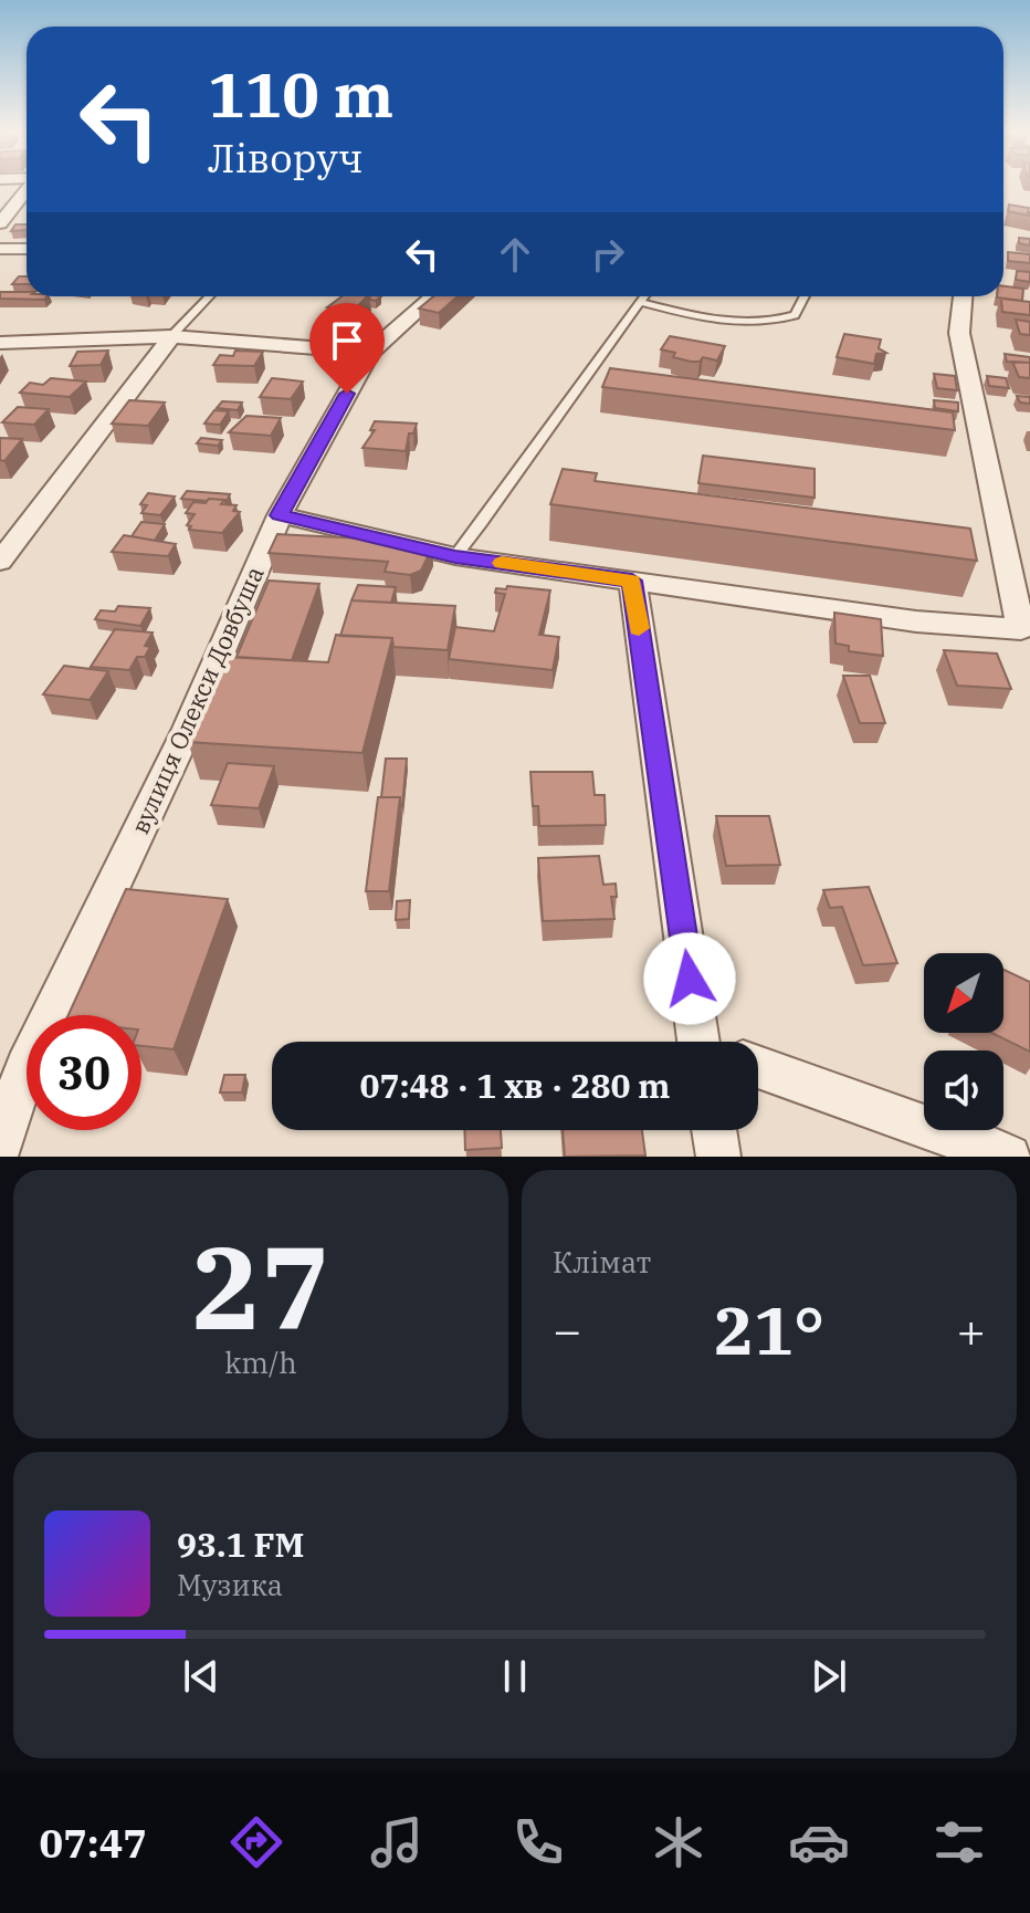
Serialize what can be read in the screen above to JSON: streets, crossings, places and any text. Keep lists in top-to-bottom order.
{
  "streets": {
    "street": ["вулиця Олекси Довбуша"]
  },
  "north": "bottom left",
  "page": {
    "turn": ["110 m", "Ліворуч"],
    "limit": "30",
    "trip": "07:48 · 1 хв · 280 m",
    "tile": [
      ["27", "km/h"],
      "Клімат"
    ],
    "heat": ["−", "21°", "+"],
    "song": ["93.1 FM", "Музика"],
    "tabs": "07:47"
  }
}
